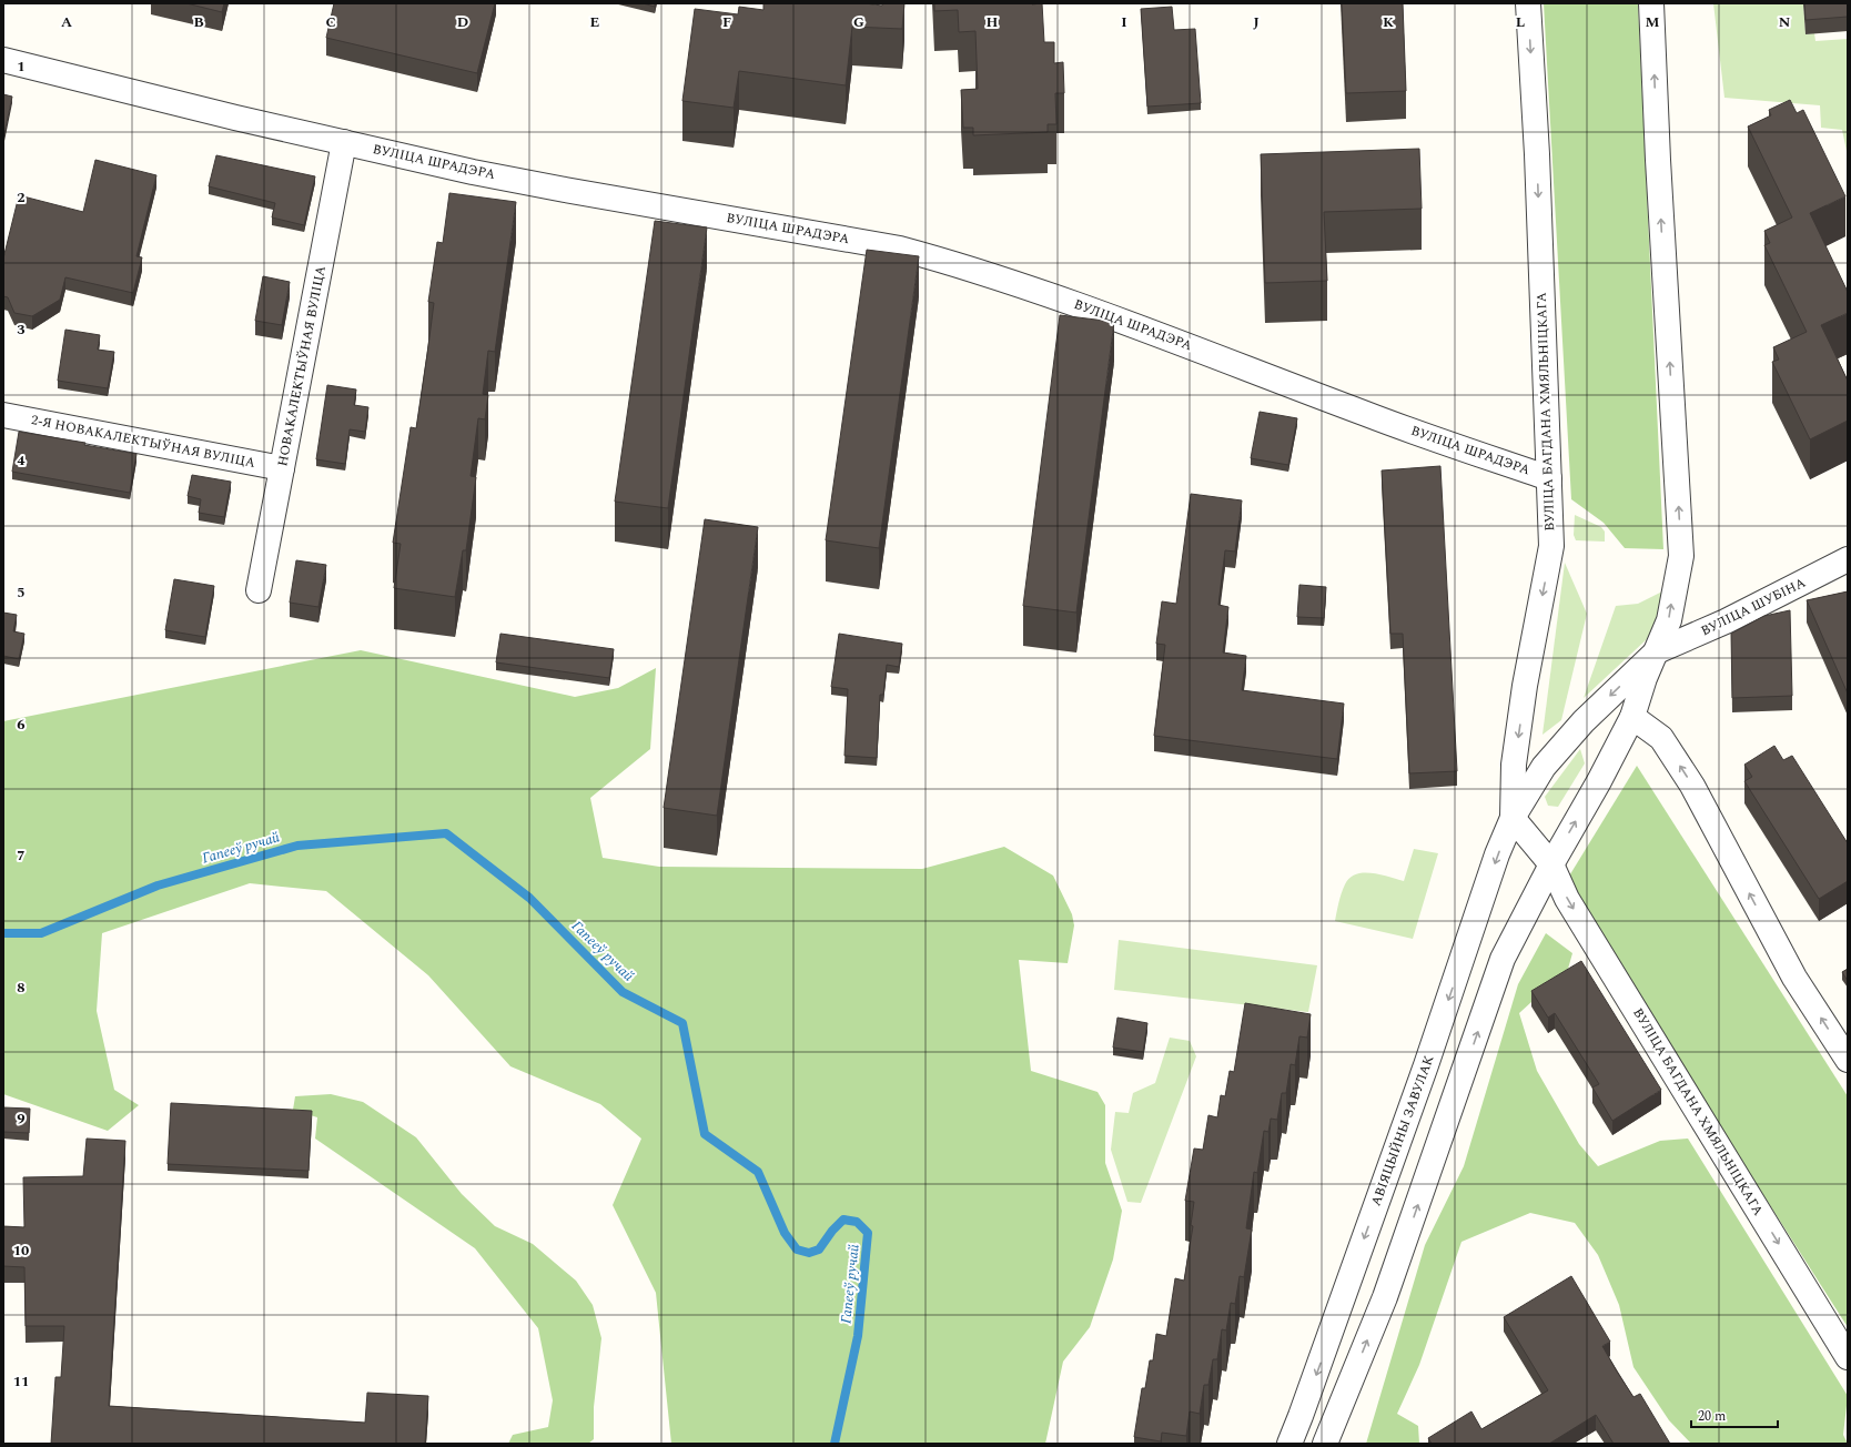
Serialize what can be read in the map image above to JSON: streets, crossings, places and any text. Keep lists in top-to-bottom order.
{
  "streets": {
    "street": [
      "ВУЛІЦА ШРАДЭРА",
      "НОВАКАЛЕКТЫЎНАЯ ВУЛІЦА",
      "ВУЛІЦА БАГДАНА ХМЯЛЬНІЦКАГА",
      "2-Я НОВАКАЛЕКТЫЎНАЯ ВУЛІЦА",
      "ВУЛІЦА ШУБІНА",
      "АВІЯЦЫЙНЫ ЗАВУЛАК"
    ]
  },
  "crossings": [
    ["ВУЛІЦА ШРАДЭРА", "НОВАКАЛЕКТЫЎНАЯ ВУЛІЦА"],
    ["ВУЛІЦА ШРАДЭРА", "ВУЛІЦА БАГДАНА ХМЯЛЬНІЦКАГА"],
    ["НОВАКАЛЕКТЫЎНАЯ ВУЛІЦА", "2-Я НОВАКАЛЕКТЫЎНАЯ ВУЛІЦА"],
    ["ВУЛІЦА БАГДАНА ХМЯЛЬНІЦКАГА", "АВІЯЦЫЙНЫ ЗАВУЛАК"]
  ],
  "water": ["Гапееў ручай"],
  "scale_bar": "20 m",
  "grid": {
    "columns": [
      "A",
      "B",
      "C",
      "D",
      "E",
      "F",
      "G",
      "H",
      "I",
      "J",
      "K",
      "L",
      "M",
      "N"
    ],
    "rows": [
      "1",
      "2",
      "3",
      "4",
      "5",
      "6",
      "7",
      "8",
      "9",
      "10",
      "11"
    ]
  }
}
